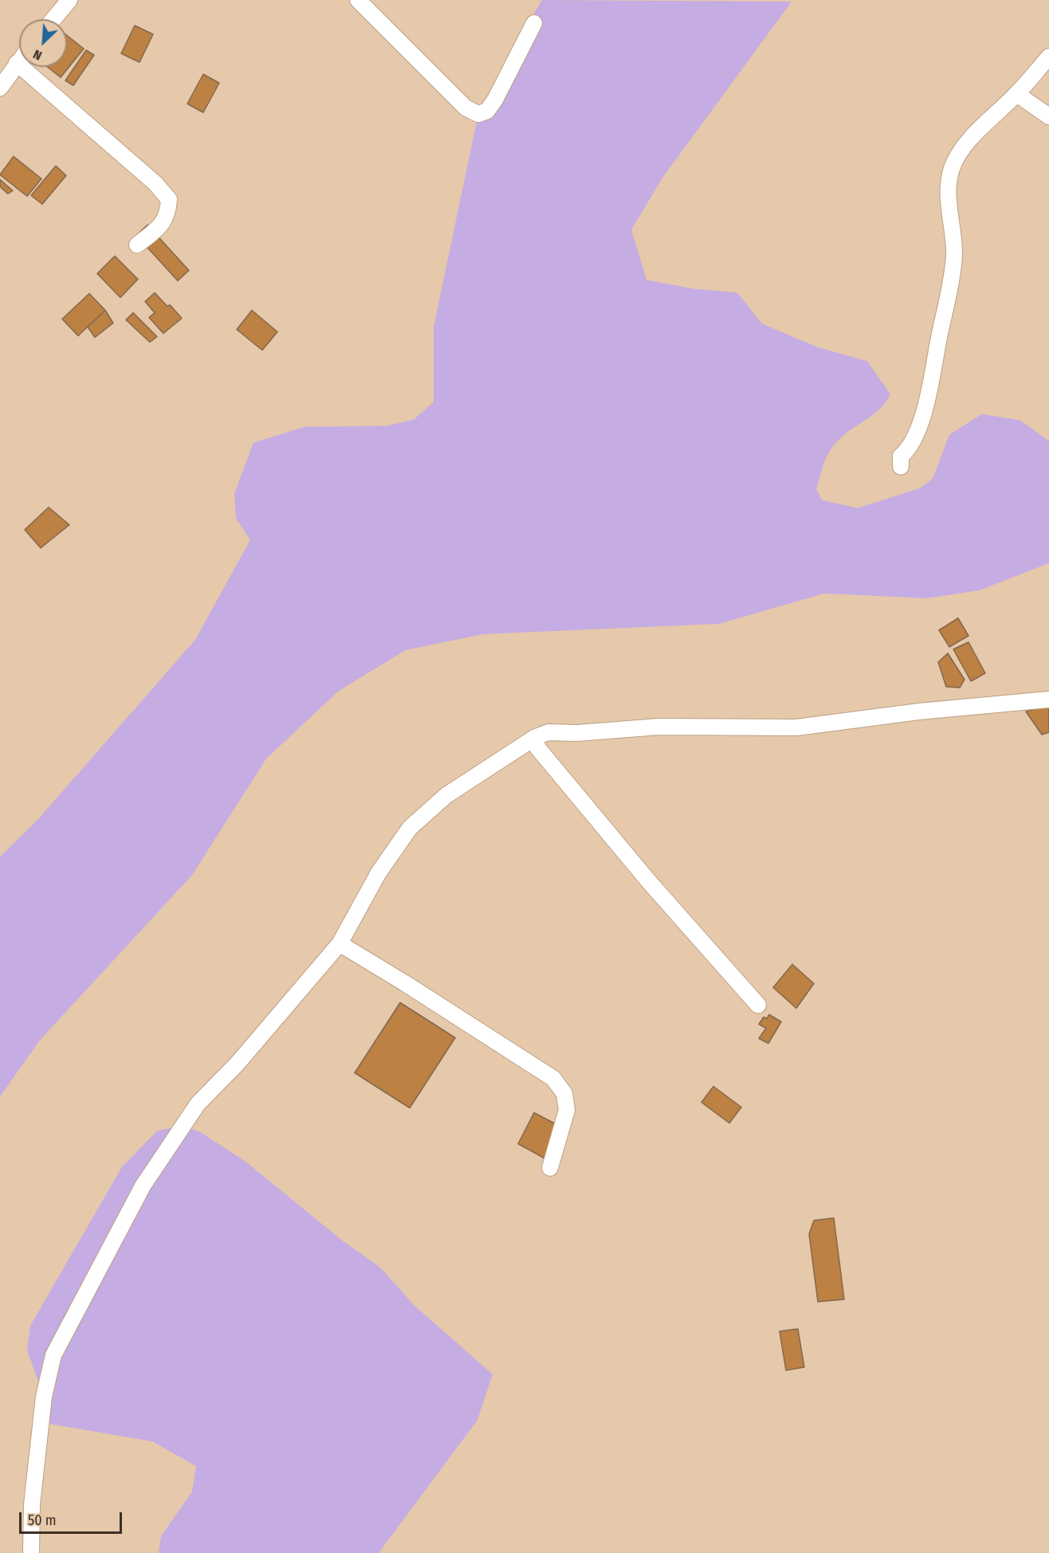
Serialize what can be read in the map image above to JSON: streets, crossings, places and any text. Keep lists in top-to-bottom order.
{
  "scale_bar": "50 m",
  "north": "bottom left"
}
